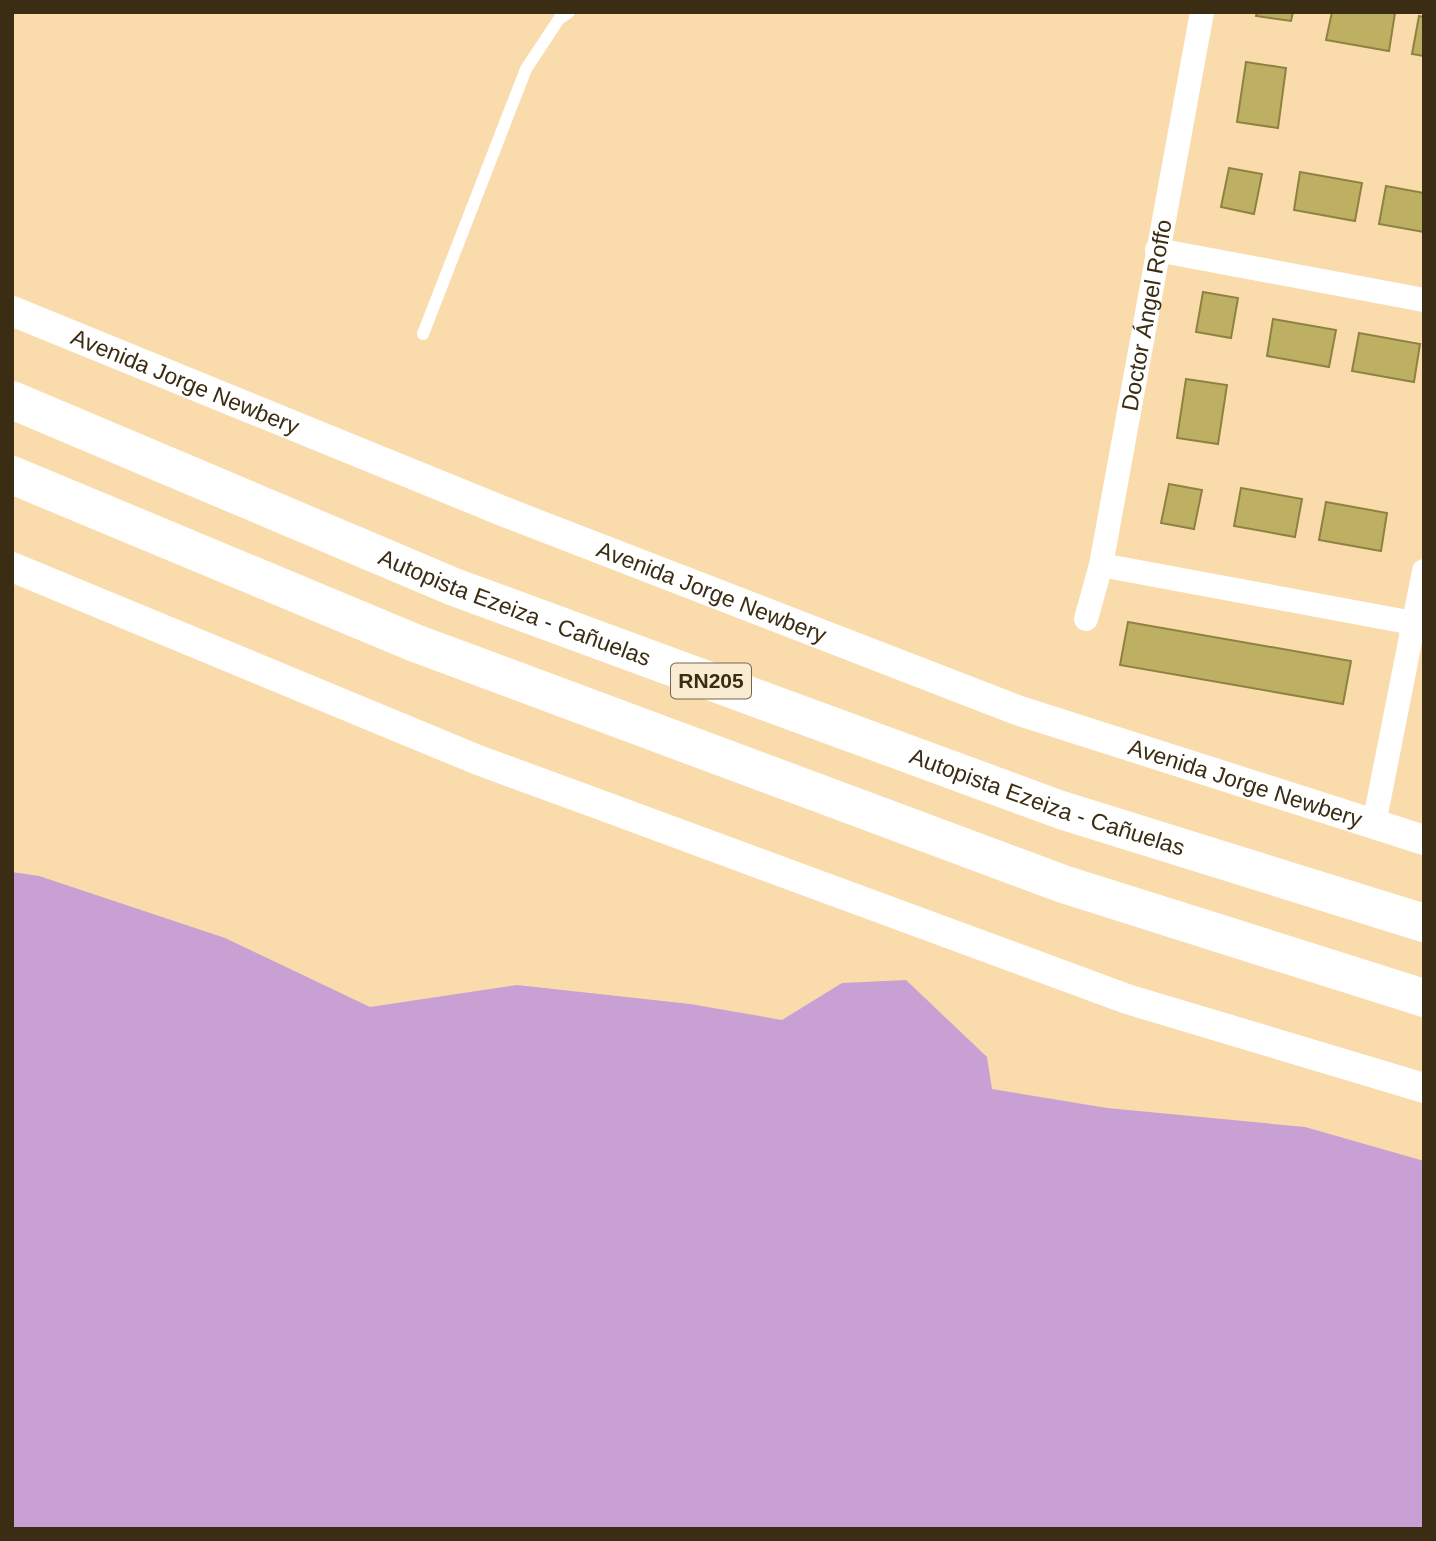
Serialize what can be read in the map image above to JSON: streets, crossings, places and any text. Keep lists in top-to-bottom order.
{
  "streets": {
    "highway": ["Autopista Ezeiza - Cañuelas", "RN205"],
    "street": ["Doctor Ángel Roffo", "Avenida Jorge Newbery"]
  }
}
